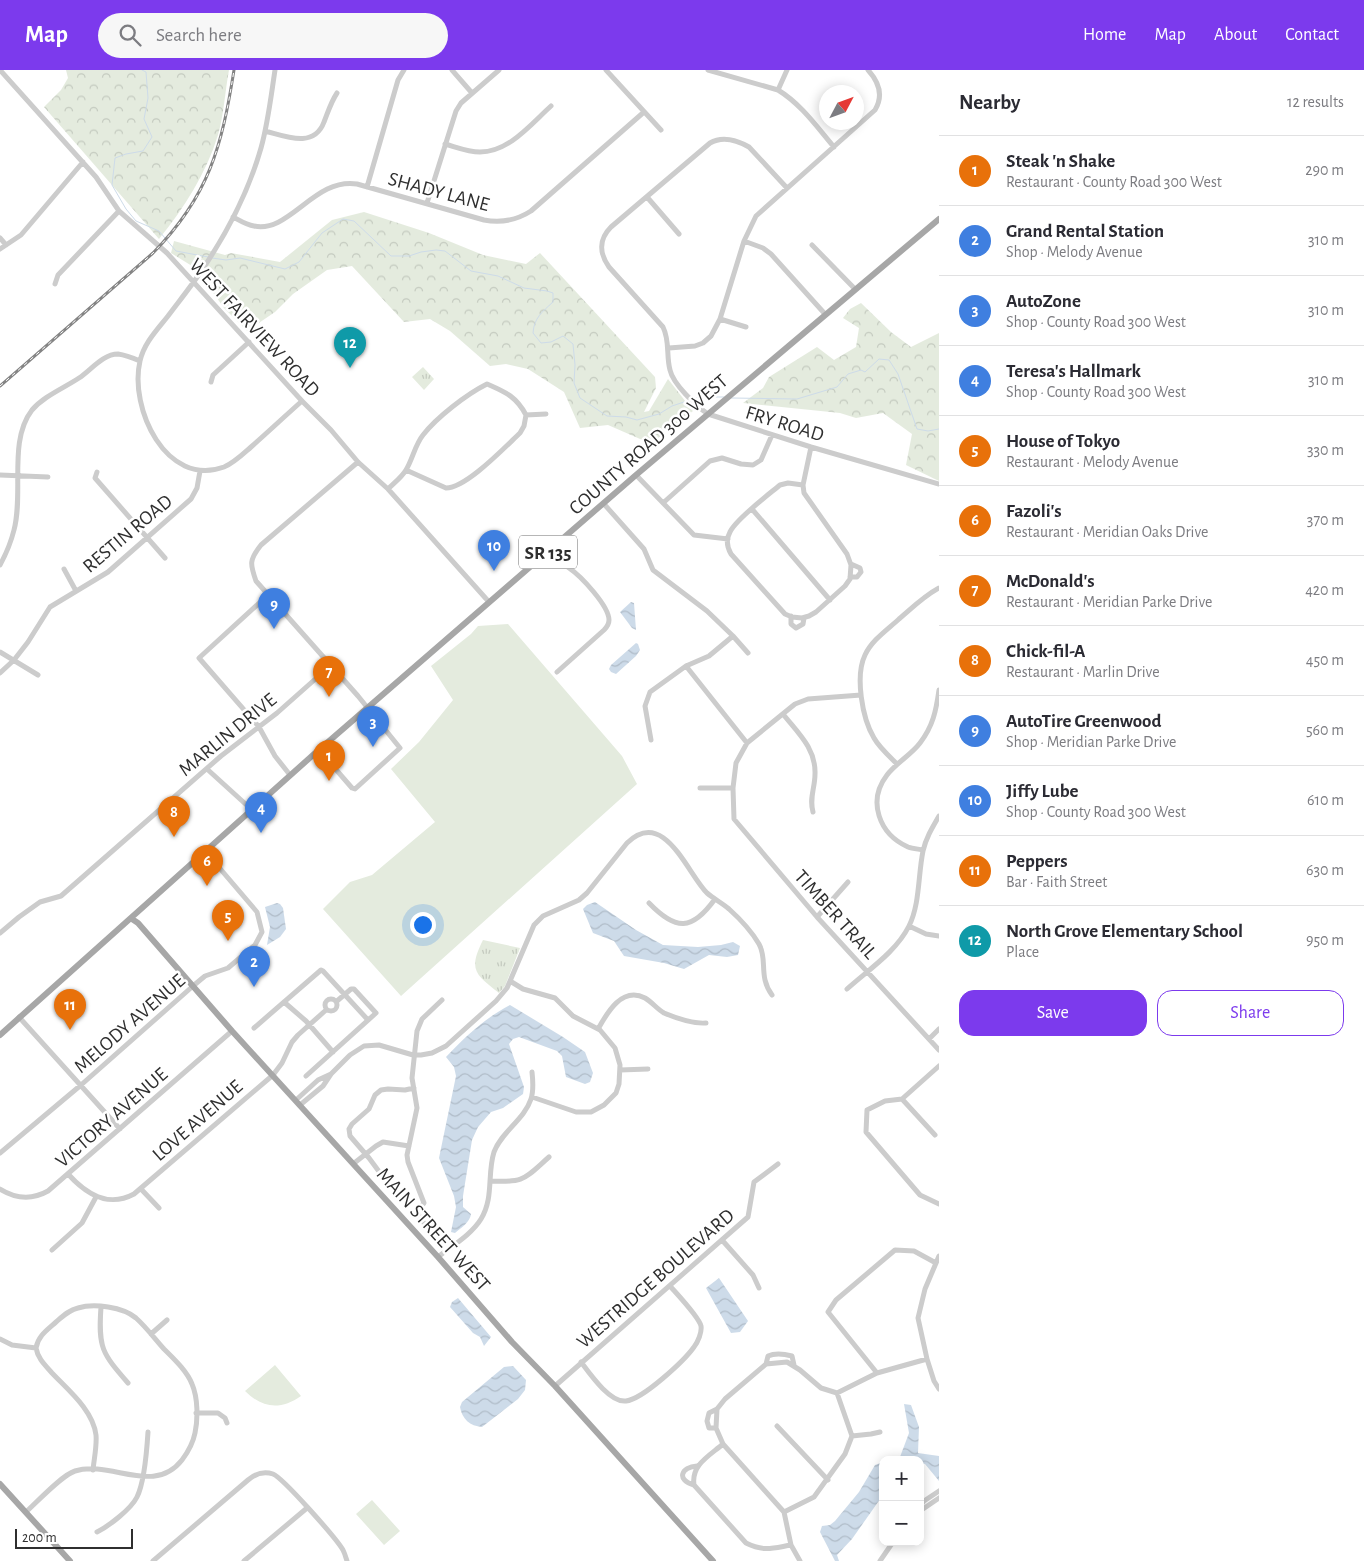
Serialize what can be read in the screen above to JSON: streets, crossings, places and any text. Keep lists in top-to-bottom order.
{
  "streets": {
    "main road": ["COUNTY ROAD 300 WEST", "SR 135", "MAIN STREET WEST"],
    "street": [
      "SHADY LANE",
      "WEST FAIRVIEW ROAD",
      "FRY ROAD",
      "RESTIN ROAD",
      "MARLIN DRIVE",
      "TIMBER TRAIL",
      "MELODY AVENUE",
      "VICTORY AVENUE",
      "LOVE AVENUE",
      "WESTRIDGE BOULEVARD"
    ]
  },
  "crossings": [
    ["WEST FAIRVIEW ROAD", "COUNTY ROAD 300 WEST"],
    ["FRY ROAD", "COUNTY ROAD 300 WEST"],
    ["COUNTY ROAD 300 WEST", "MELODY AVENUE"],
    ["COUNTY ROAD 300 WEST", "MAIN STREET WEST"],
    ["MELODY AVENUE", "MAIN STREET WEST"],
    ["VICTORY AVENUE", "MAIN STREET WEST"],
    ["LOVE AVENUE", "MAIN STREET WEST"],
    ["MAIN STREET WEST", "WESTRIDGE BOULEVARD"]
  ],
  "scale_bar": "200 m",
  "north": "top right",
  "page": {
    "header": "Map",
    "search": "Search here",
    "nav": [
      "Home",
      "Map",
      "About",
      "Contact"
    ],
    "heading": ["Nearby", "12 results"],
    "list": [
      {
        "mark": "1",
        "name": "Steak 'n Shake",
        "note": "Restaurant · County Road 300 West",
        "value": "290 m"
      },
      {
        "mark": "2",
        "name": "Grand Rental Station",
        "note": "Shop · Melody Avenue",
        "value": "310 m"
      },
      {
        "mark": "3",
        "name": "AutoZone",
        "note": "Shop · County Road 300 West",
        "value": "310 m"
      },
      {
        "mark": "4",
        "name": "Teresa's Hallmark",
        "note": "Shop · County Road 300 West",
        "value": "310 m"
      },
      {
        "mark": "5",
        "name": "House of Tokyo",
        "note": "Restaurant · Melody Avenue",
        "value": "330 m"
      },
      {
        "mark": "6",
        "name": "Fazoli's",
        "note": "Restaurant · Meridian Oaks Drive",
        "value": "370 m"
      },
      {
        "mark": "7",
        "name": "McDonald's",
        "note": "Restaurant · Meridian Parke Drive",
        "value": "420 m"
      },
      {
        "mark": "8",
        "name": "Chick-fil-A",
        "note": "Restaurant · Marlin Drive",
        "value": "450 m"
      },
      {
        "mark": "9",
        "name": "AutoTire Greenwood",
        "note": "Shop · Meridian Parke Drive",
        "value": "560 m"
      },
      {
        "mark": "10",
        "name": "Jiffy Lube",
        "note": "Shop · County Road 300 West",
        "value": "610 m"
      },
      {
        "mark": "11",
        "name": "Peppers",
        "note": "Bar · Faith Street",
        "value": "630 m"
      },
      {
        "mark": "12",
        "name": "North Grove Elementary School",
        "note": "Place",
        "value": "950 m"
      }
    ],
    "pins": [
      "12",
      "10",
      "9",
      "7",
      "3",
      "1",
      "4",
      "8",
      "6",
      "5",
      "2",
      "11"
    ],
    "buttons": ["Save", "Share"],
    "map_buttons": ["+", "−"],
    "scale": "200 m"
  }
}
